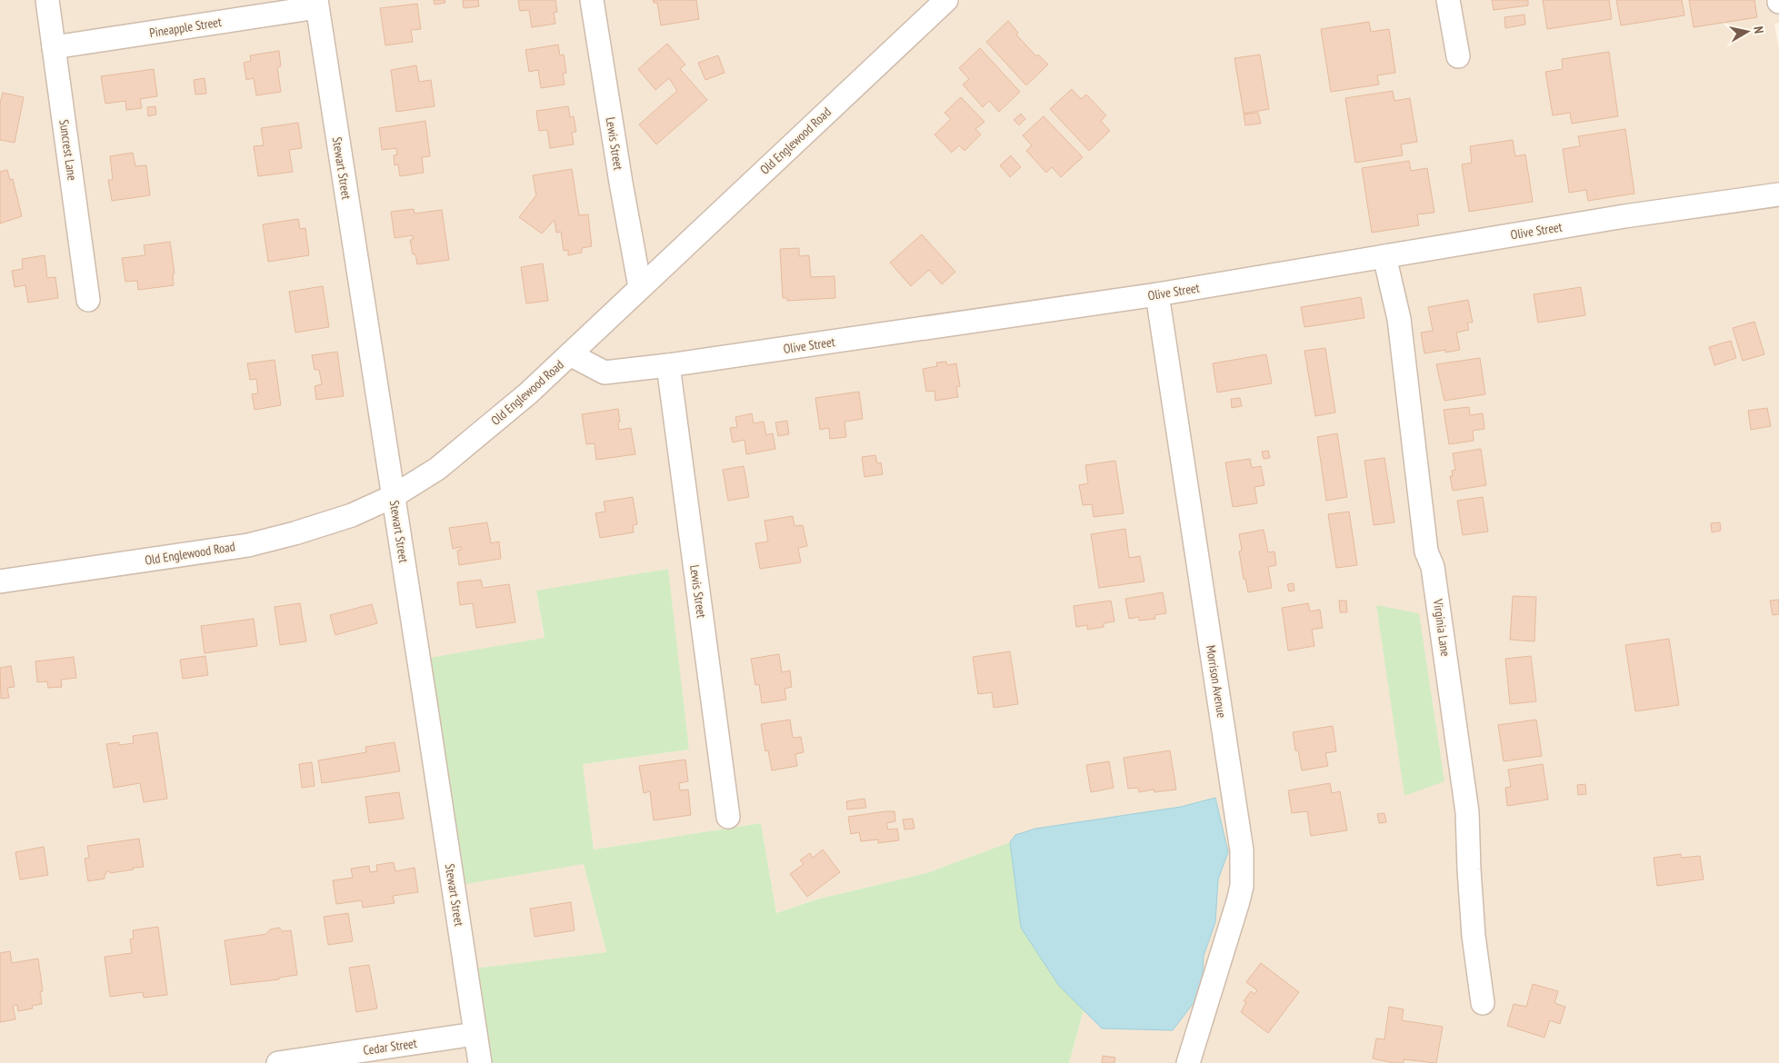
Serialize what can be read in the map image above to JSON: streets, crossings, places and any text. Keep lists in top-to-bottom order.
{
  "streets": {
    "street": [
      "Pineapple Street",
      "Old Englewood Road",
      "Lewis Street",
      "Suncrest Lane",
      "Stewart Street",
      "Olive Street",
      "Virginia Lane",
      "Morrison Avenue",
      "Cedar Street"
    ]
  },
  "crossings": [
    ["Pineapple Street", "Suncrest Lane"],
    ["Pineapple Street", "Stewart Street"],
    ["Old Englewood Road", "Lewis Street"],
    ["Old Englewood Road", "Stewart Street"],
    ["Old Englewood Road", "Olive Street"],
    ["Lewis Street", "Olive Street"],
    ["Stewart Street", "Cedar Street"],
    ["Olive Street", "Virginia Lane"],
    ["Olive Street", "Morrison Avenue"]
  ],
  "north": "right"
}
